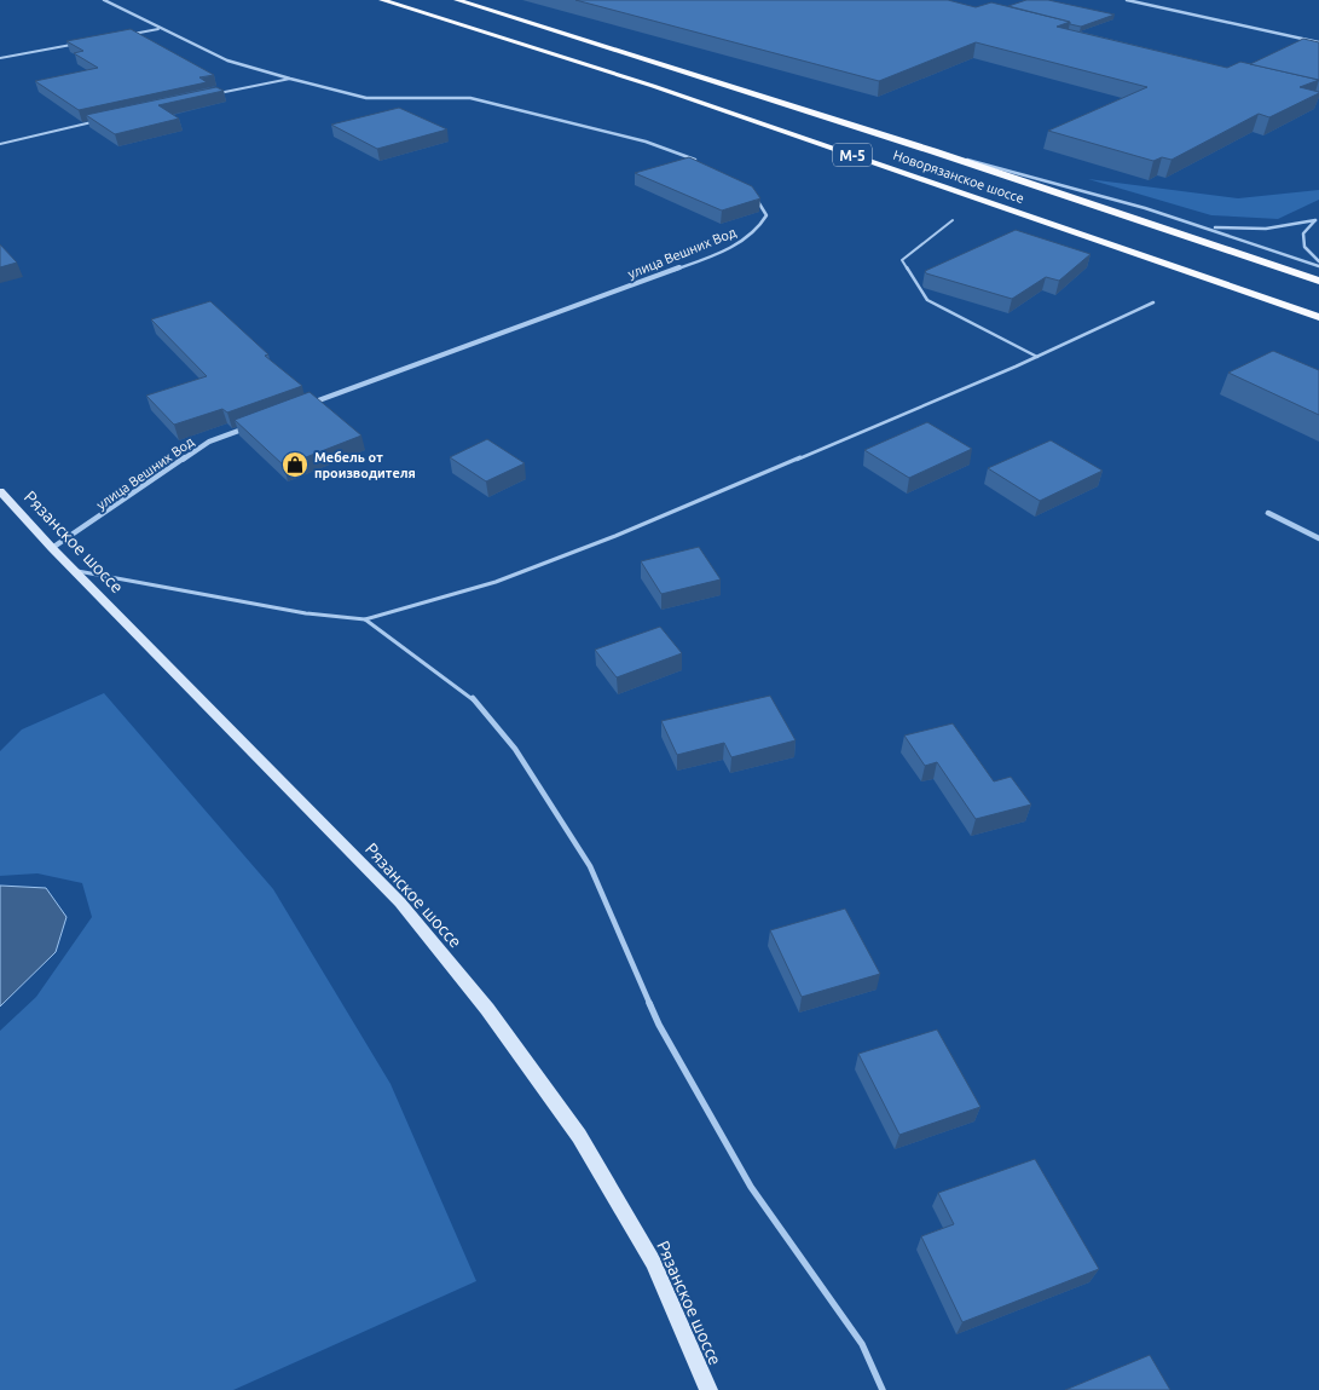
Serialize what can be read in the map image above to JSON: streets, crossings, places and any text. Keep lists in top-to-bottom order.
{
  "streets": {
    "highway": ["М-5", "Новорязанское шоссе"],
    "main road": ["Рязанское шоссе"],
    "street": ["улица Вешних Вод"]
  },
  "crossings": [
    ["улица Вешних Вод", "Рязанское шоссе"]
  ],
  "places": {
    "shop": ["Мебель от производителя"]
  }
}
